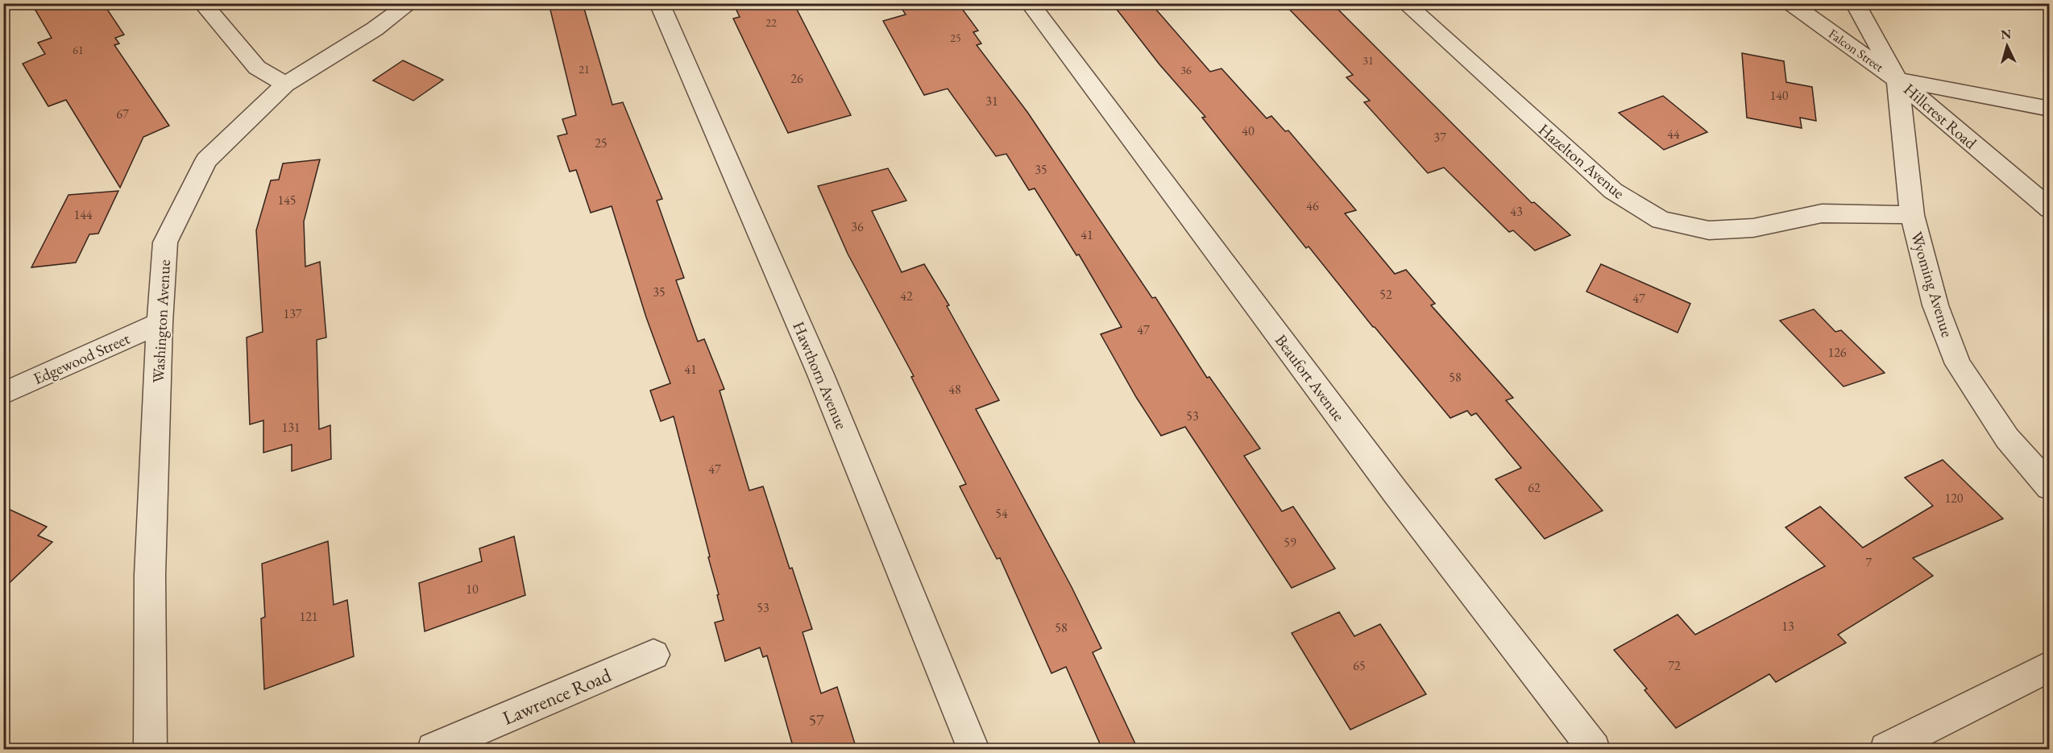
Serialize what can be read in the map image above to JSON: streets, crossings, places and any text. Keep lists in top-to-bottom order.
{
  "streets": {
    "street": [
      "Falcon Street",
      "Hillcrest Road",
      "Hazelton Avenue",
      "Wyoming Avenue",
      "Washington Avenue",
      "Edgewood Street",
      "Hawthorn Avenue",
      "Beaufort Avenue",
      "Lawrence Road"
    ]
  },
  "crossings": [
    ["Falcon Street", "Hillcrest Road"],
    ["Falcon Street", "Wyoming Avenue"],
    ["Hillcrest Road", "Wyoming Avenue"],
    ["Hazelton Avenue", "Wyoming Avenue"],
    ["Washington Avenue", "Edgewood Street"]
  ],
  "house_numbers": [
    "22",
    "25",
    "61",
    "31",
    "21",
    "36",
    "26",
    "140",
    "31",
    "67",
    "40",
    "44",
    "37",
    "25",
    "35",
    "145",
    "46",
    "43",
    "144",
    "36",
    "41",
    "35",
    "52",
    "42",
    "47",
    "137",
    "47",
    "126",
    "41",
    "58",
    "48",
    "53",
    "131",
    "47",
    "62",
    "120",
    "54",
    "59",
    "7",
    "10",
    "53",
    "121",
    "13",
    "58",
    "65",
    "72",
    "57"
  ],
  "north": "top"
}
